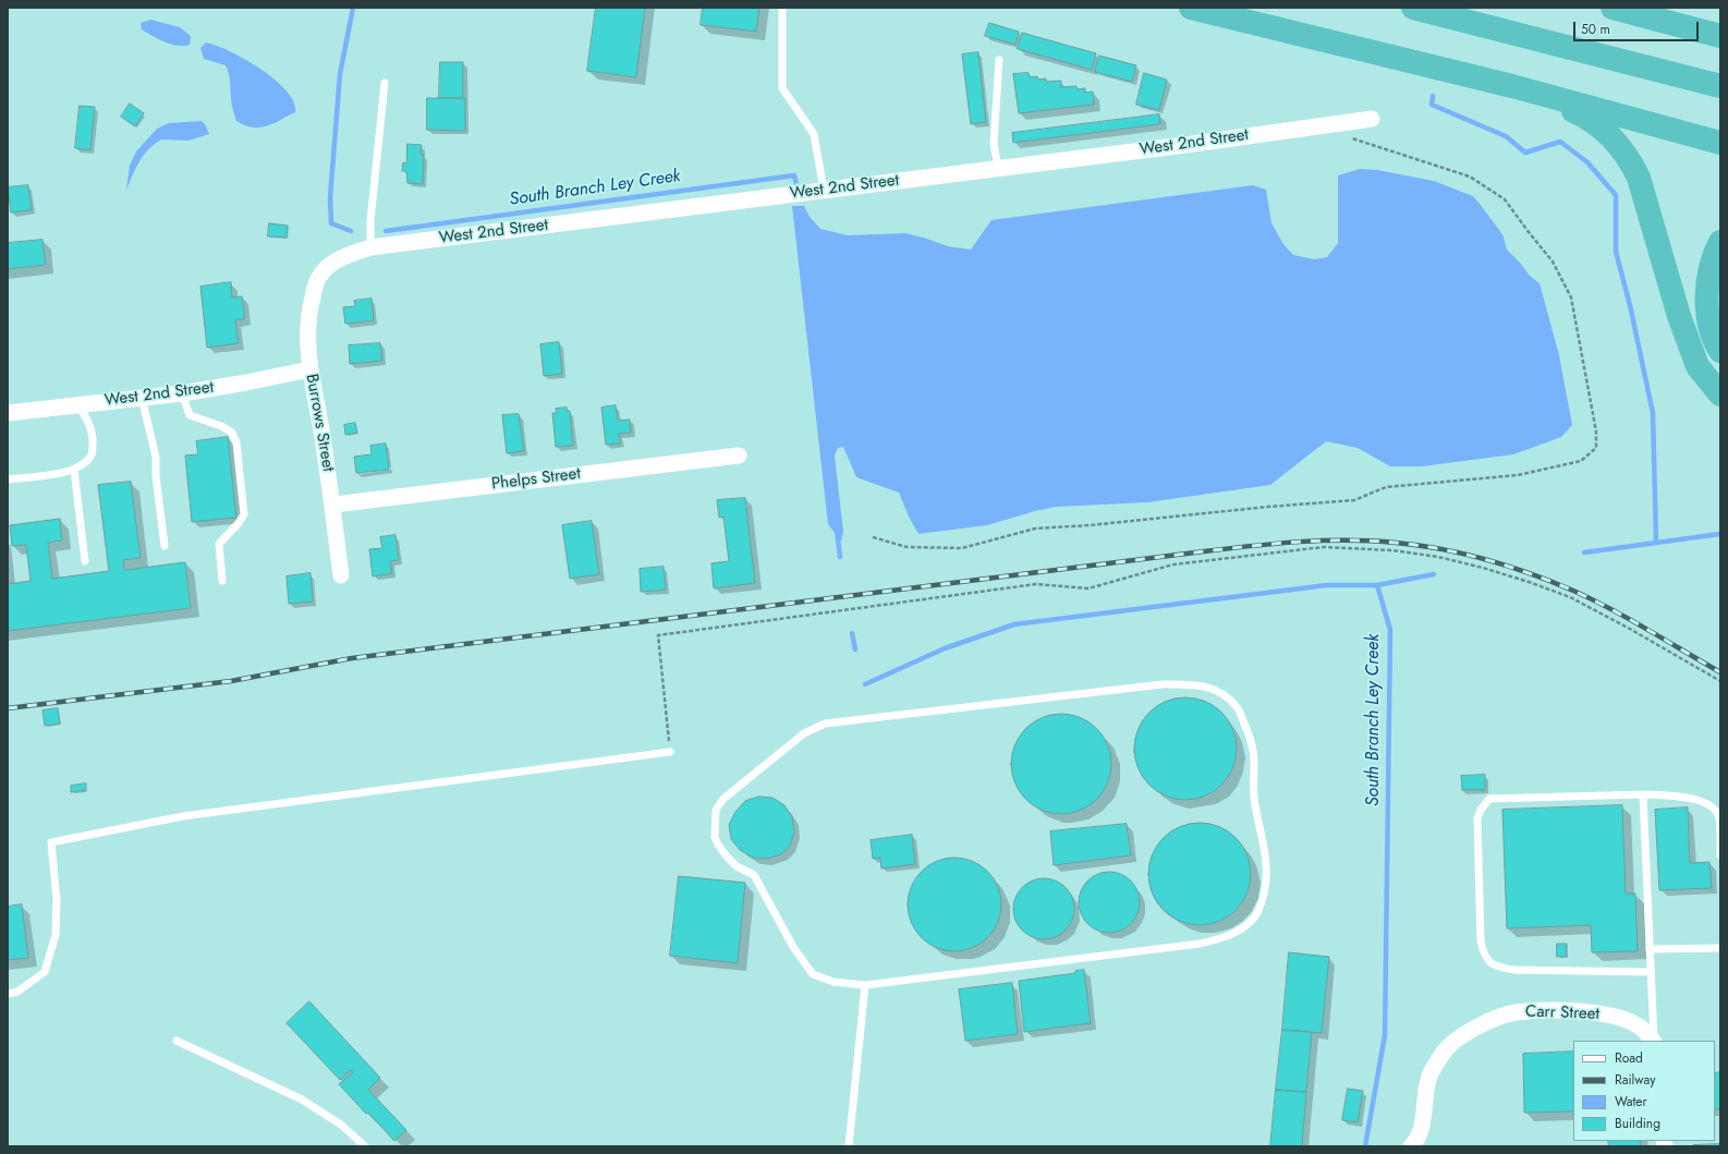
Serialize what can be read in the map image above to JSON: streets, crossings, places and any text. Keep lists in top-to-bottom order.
{
  "streets": {
    "street": [
      "West 2nd Street",
      "Burrows Street",
      "Phelps Street",
      "Carr Street"
    ]
  },
  "crossings": [
    ["West 2nd Street", "Burrows Street"],
    ["Burrows Street", "Phelps Street"]
  ],
  "water": ["South Branch Ley Creek"],
  "legend": [
    "Road",
    "Railway",
    "Water",
    "Building"
  ],
  "scale_bar": "50 m"
}
